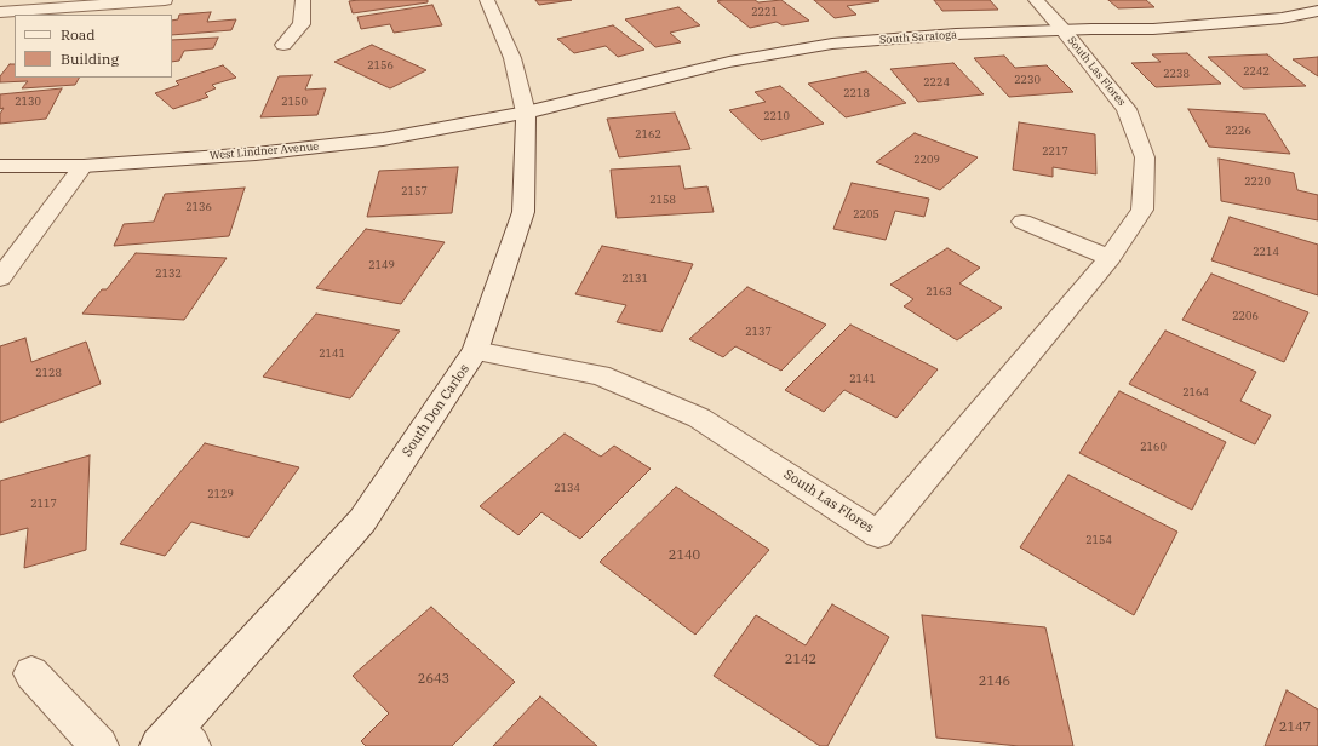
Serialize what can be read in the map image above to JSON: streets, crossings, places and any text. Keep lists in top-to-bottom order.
{
  "streets": {
    "street": [
      "South Saratoga",
      "South Las Flores",
      "West Lindner Avenue",
      "South Don Carlos"
    ]
  },
  "crossings": [
    ["South Saratoga", "South Las Flores"],
    ["South Saratoga", "West Lindner Avenue"],
    ["South Saratoga", "South Don Carlos"],
    ["South Las Flores", "South Don Carlos"],
    ["West Lindner Avenue", "South Don Carlos"]
  ],
  "house_numbers": [
    "2221",
    "2156",
    "2242",
    "2238",
    "2230",
    "2224",
    "2218",
    "2130",
    "2150",
    "2210",
    "2226",
    "2162",
    "2217",
    "2209",
    "2220",
    "2157",
    "2158",
    "2136",
    "2205",
    "2214",
    "2149",
    "2132",
    "2131",
    "2163",
    "2206",
    "2137",
    "2141",
    "2128",
    "2141",
    "2164",
    "2160",
    "2134",
    "2129",
    "2117",
    "2154",
    "2140",
    "2142",
    "2643",
    "2146",
    "2147"
  ],
  "legend": ["Road", "Building"]
}
